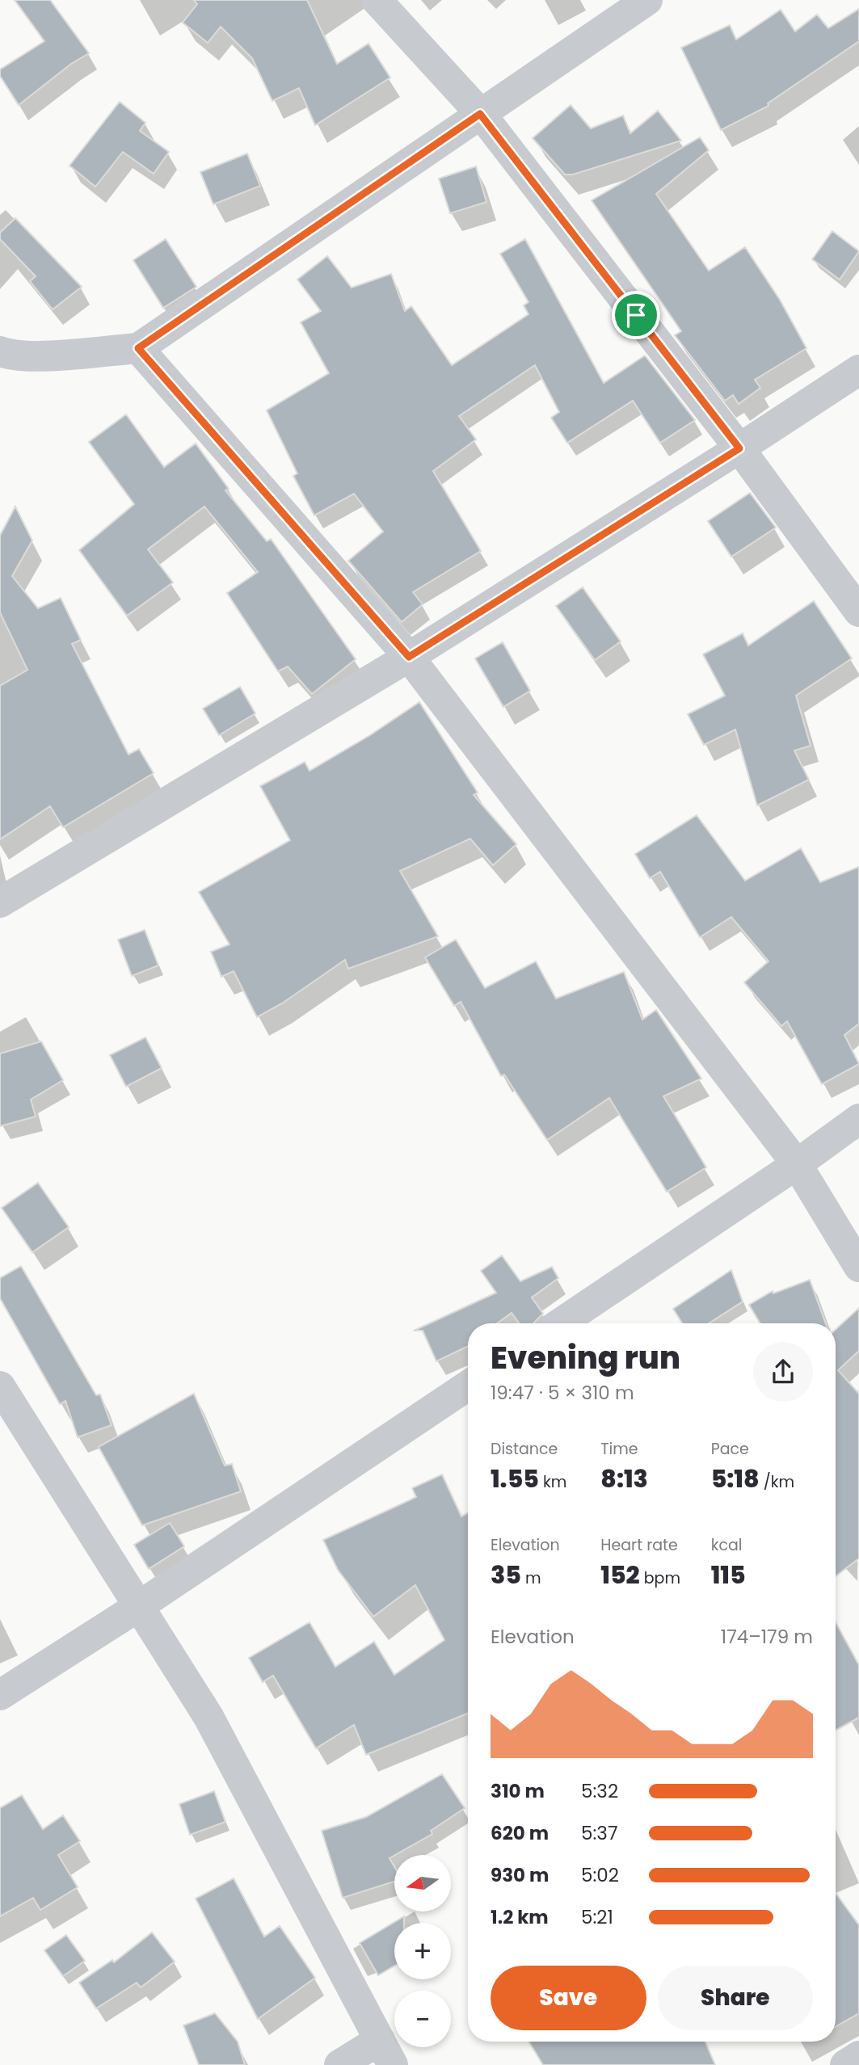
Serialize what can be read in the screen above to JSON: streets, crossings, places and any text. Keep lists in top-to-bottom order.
{
  "north": "left",
  "page": {
    "heading": ["Evening run", "19:47 · 5 × 310 m"],
    "stats": [
      ["Distance", "1.55 km"],
      ["Time", "8:13"],
      ["Pace", "5:18 /km"],
      ["Elevation", "35 m"],
      ["Heart rate", "152 bpm"],
      ["kcal", "115"]
    ],
    "chart": ["Elevation", "174–179 m"],
    "list": [
      {
        "name": "310 m",
        "note": "5:32"
      },
      {
        "name": "620 m",
        "note": "5:37"
      },
      {
        "name": "930 m",
        "note": "5:02"
      },
      {
        "name": "1.2 km",
        "note": "5:21"
      }
    ],
    "map_buttons": ["+", "−"],
    "buttons": ["Save", "Share"]
  }
}
